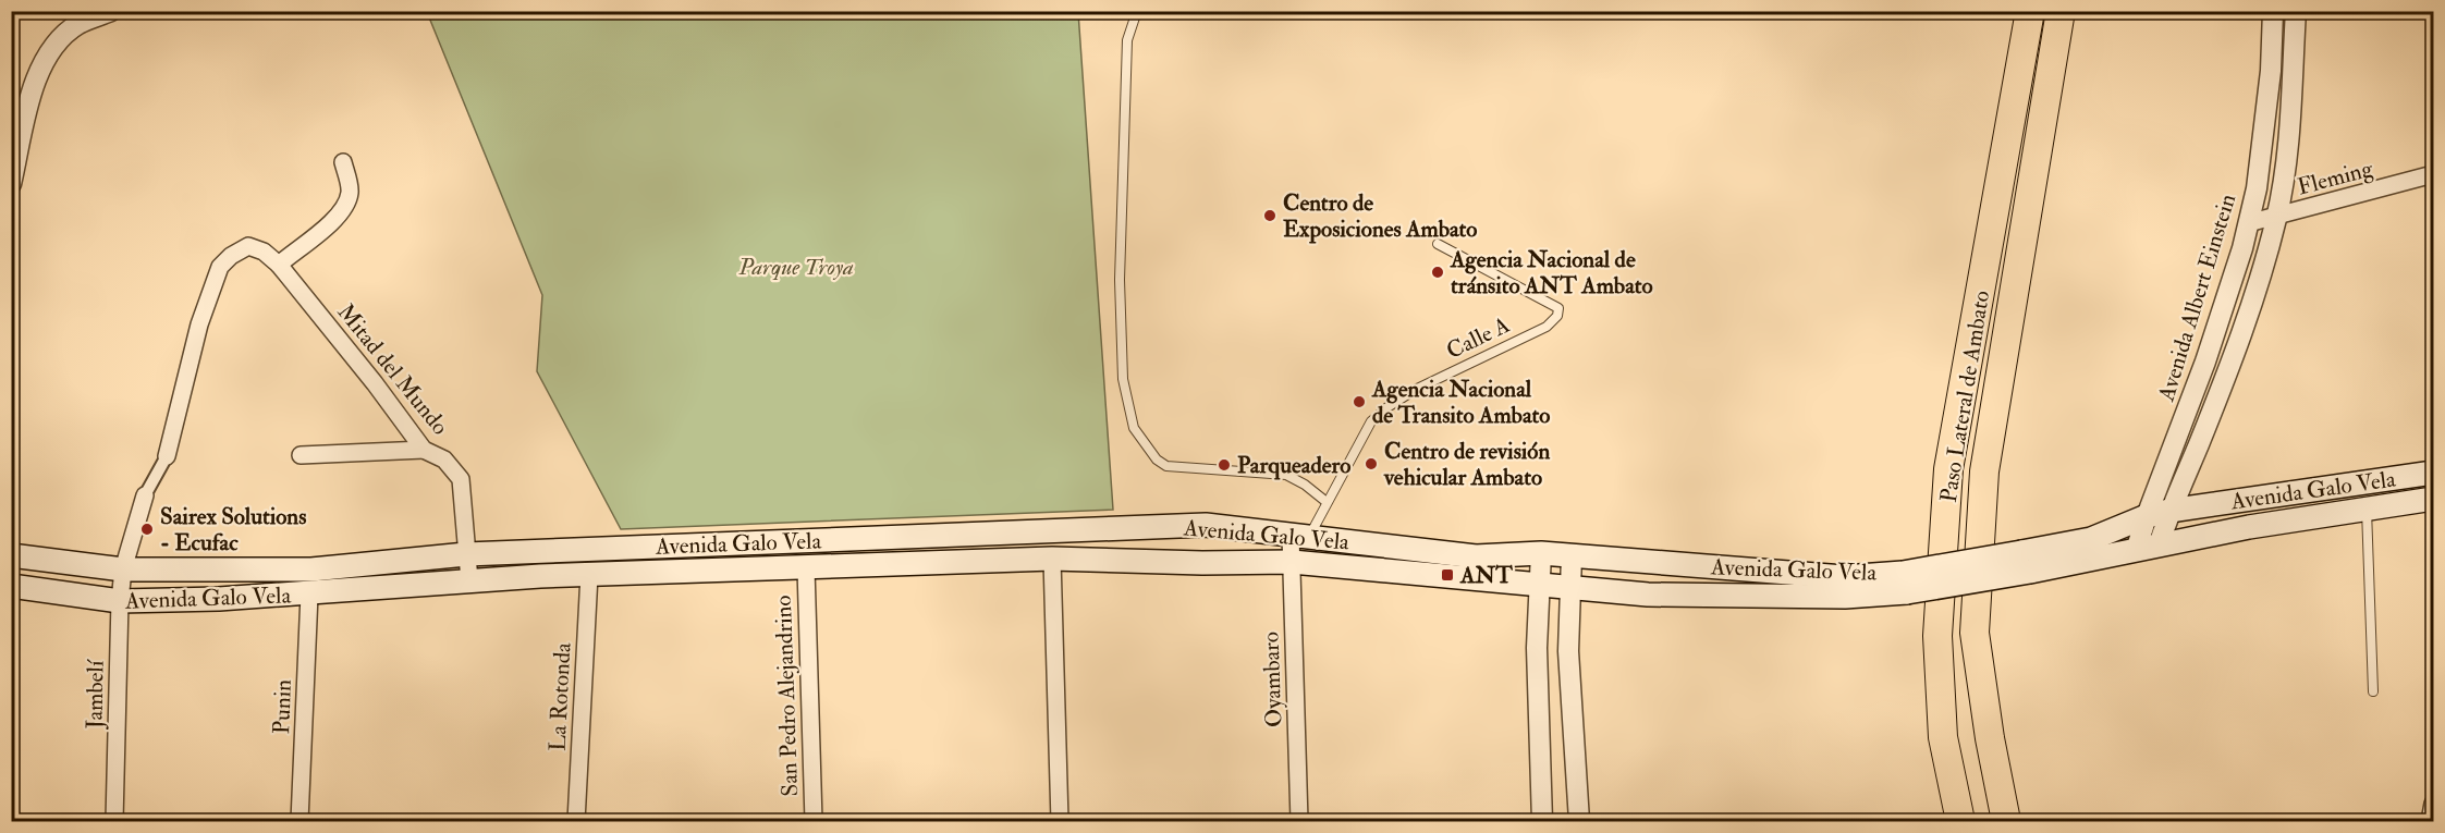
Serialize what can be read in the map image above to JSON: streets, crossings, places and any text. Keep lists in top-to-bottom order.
{
  "streets": {
    "highway": ["Paso Lateral de Ambato"],
    "main road": ["Avenida Galo Vela"],
    "street": [
      "Fleming",
      "Avenida Albert Einstein",
      "Mitad del Mundo",
      "Oyambaro",
      "Jambelí",
      "San Pedro Alejandrino",
      "La Rotonda",
      "Punin"
    ],
    "lane": ["Calle A"]
  },
  "crossings": [
    ["Fleming", "Avenida Albert Einstein"],
    ["Avenida Albert Einstein", "Avenida Galo Vela"],
    ["Calle A", "Avenida Galo Vela"],
    ["Calle A", "Oyambaro"],
    ["Mitad del Mundo", "Avenida Galo Vela"],
    ["Avenida Galo Vela", "Oyambaro"],
    ["Avenida Galo Vela", "Jambelí"],
    ["Avenida Galo Vela", "San Pedro Alejandrino"],
    ["Avenida Galo Vela", "La Rotonda"],
    ["Avenida Galo Vela", "Punin"]
  ],
  "parks": ["Parque Troya"],
  "places": {
    "other": [
      "Centro de Exposiciones Ambato",
      "Agencia Nacional de tránsito ANT Ambato",
      "Agencia Nacional de Transito Ambato",
      "Centro de revisión vehicular Ambato",
      "Parqueadero",
      "Sairex Solutions - Ecufac"
    ],
    "transit": ["ANT"]
  }
}
